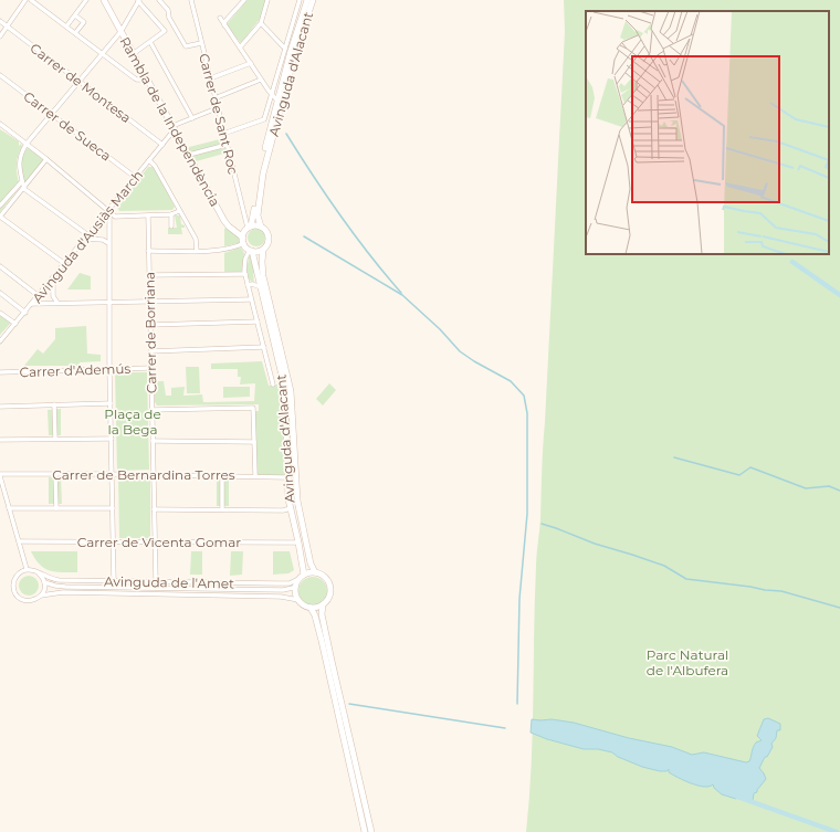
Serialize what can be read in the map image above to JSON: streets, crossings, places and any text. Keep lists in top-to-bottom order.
{
  "streets": {
    "main road": ["Avinguda d'Alacant", "Rambla de la Independència"],
    "street": [
      "Carrer de Montesa",
      "Carrer de Sant Roc",
      "Carrer de Sueca",
      "Avinguda d'Ausiàs March",
      "Carrer de Borriana",
      "Carrer d'Ademús",
      "Carrer de Bernardina Torres",
      "Carrer de Vicenta Gomar",
      "Avinguda de l'Amet"
    ]
  },
  "crossings": [
    ["Avinguda d'Alacant", "Carrer de Sant Roc"],
    ["Avinguda d'Alacant", "Rambla de la Independència"],
    ["Avinguda d'Alacant", "Carrer de Bernardina Torres"],
    ["Avinguda d'Alacant", "Carrer de Vicenta Gomar"],
    ["Avinguda d'Alacant", "Avinguda de l'Amet"],
    ["Carrer de Montesa", "Avinguda d'Ausiàs March"],
    ["Carrer de Sant Roc", "Rambla de la Independència"],
    ["Rambla de la Independència", "Avinguda d'Ausiàs March"],
    ["Carrer de Sueca", "Avinguda d'Ausiàs March"],
    ["Carrer de Borriana", "Carrer d'Ademús"],
    ["Carrer de Borriana", "Carrer de Bernardina Torres"],
    ["Carrer de Borriana", "Carrer de Vicenta Gomar"],
    ["Carrer de Borriana", "Avinguda de l'Amet"]
  ],
  "parks": ["Plaça de la Bega", "Parc Natural de l'Albufera"]
}
